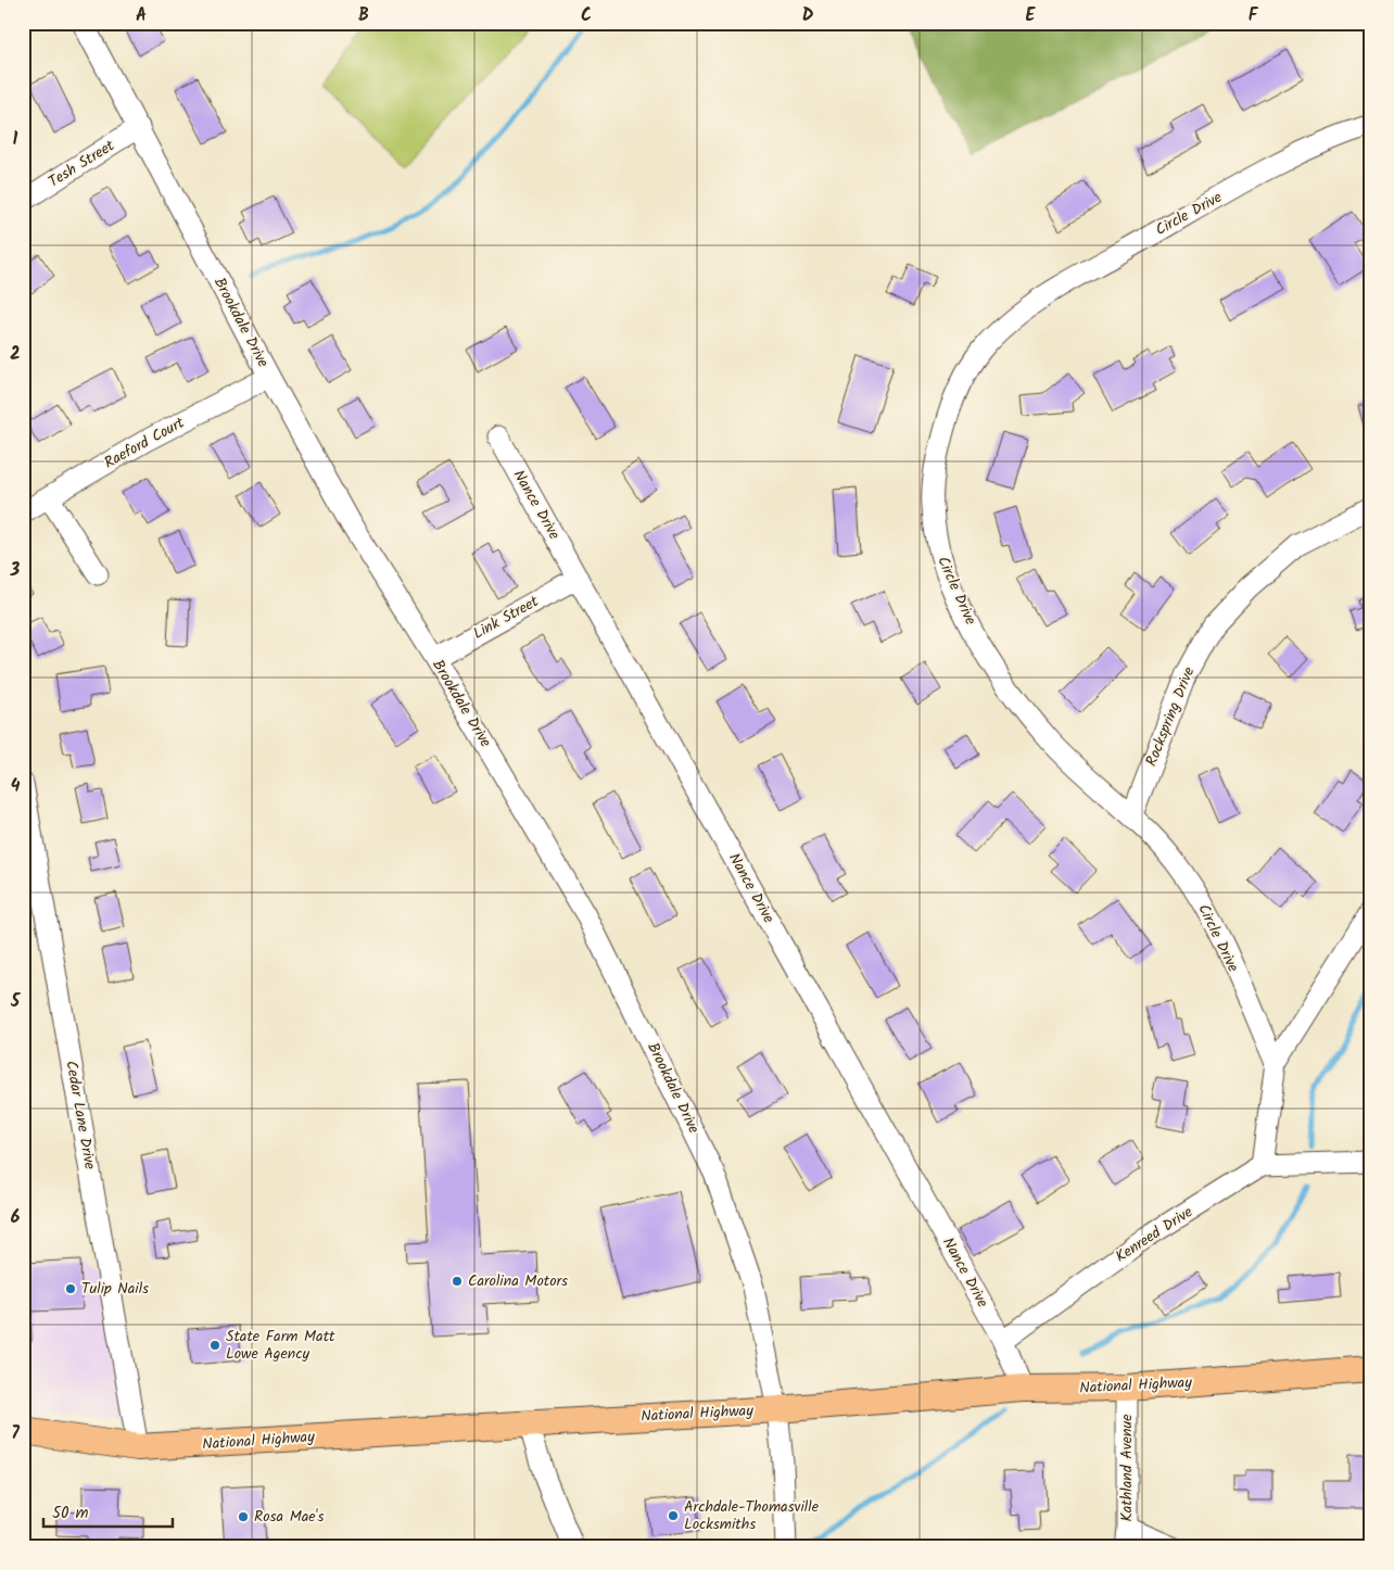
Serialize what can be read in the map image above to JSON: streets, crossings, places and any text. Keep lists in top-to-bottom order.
{
  "streets": {
    "main road": ["National Highway"],
    "street": [
      "Tesh Street",
      "Circle Drive",
      "Brookdale Drive",
      "Raeford Court",
      "Nance Drive",
      "Link Street",
      "Rockspring Drive",
      "Cedar Lane Drive",
      "Kenreed Drive",
      "Kathland Avenue"
    ]
  },
  "crossings": [
    ["Tesh Street", "Brookdale Drive"],
    ["Circle Drive", "Rockspring Drive"],
    ["Brookdale Drive", "Raeford Court"],
    ["Brookdale Drive", "Link Street"],
    ["Brookdale Drive", "National Highway"],
    ["Nance Drive", "Link Street"],
    ["Nance Drive", "Kenreed Drive"],
    ["Cedar Lane Drive", "National Highway"],
    ["National Highway", "Kathland Avenue"]
  ],
  "places": [
    "Carolina Motors",
    "Tulip Nails",
    "State Farm Matt Lowe Agency",
    "Archdale-Thomasville Locksmiths",
    "Rosa Mae's"
  ],
  "scale_bar": "50 m",
  "grid": {
    "columns": [
      "A",
      "B",
      "C",
      "D",
      "E",
      "F"
    ],
    "rows": [
      "1",
      "2",
      "3",
      "4",
      "5",
      "6",
      "7"
    ]
  }
}
